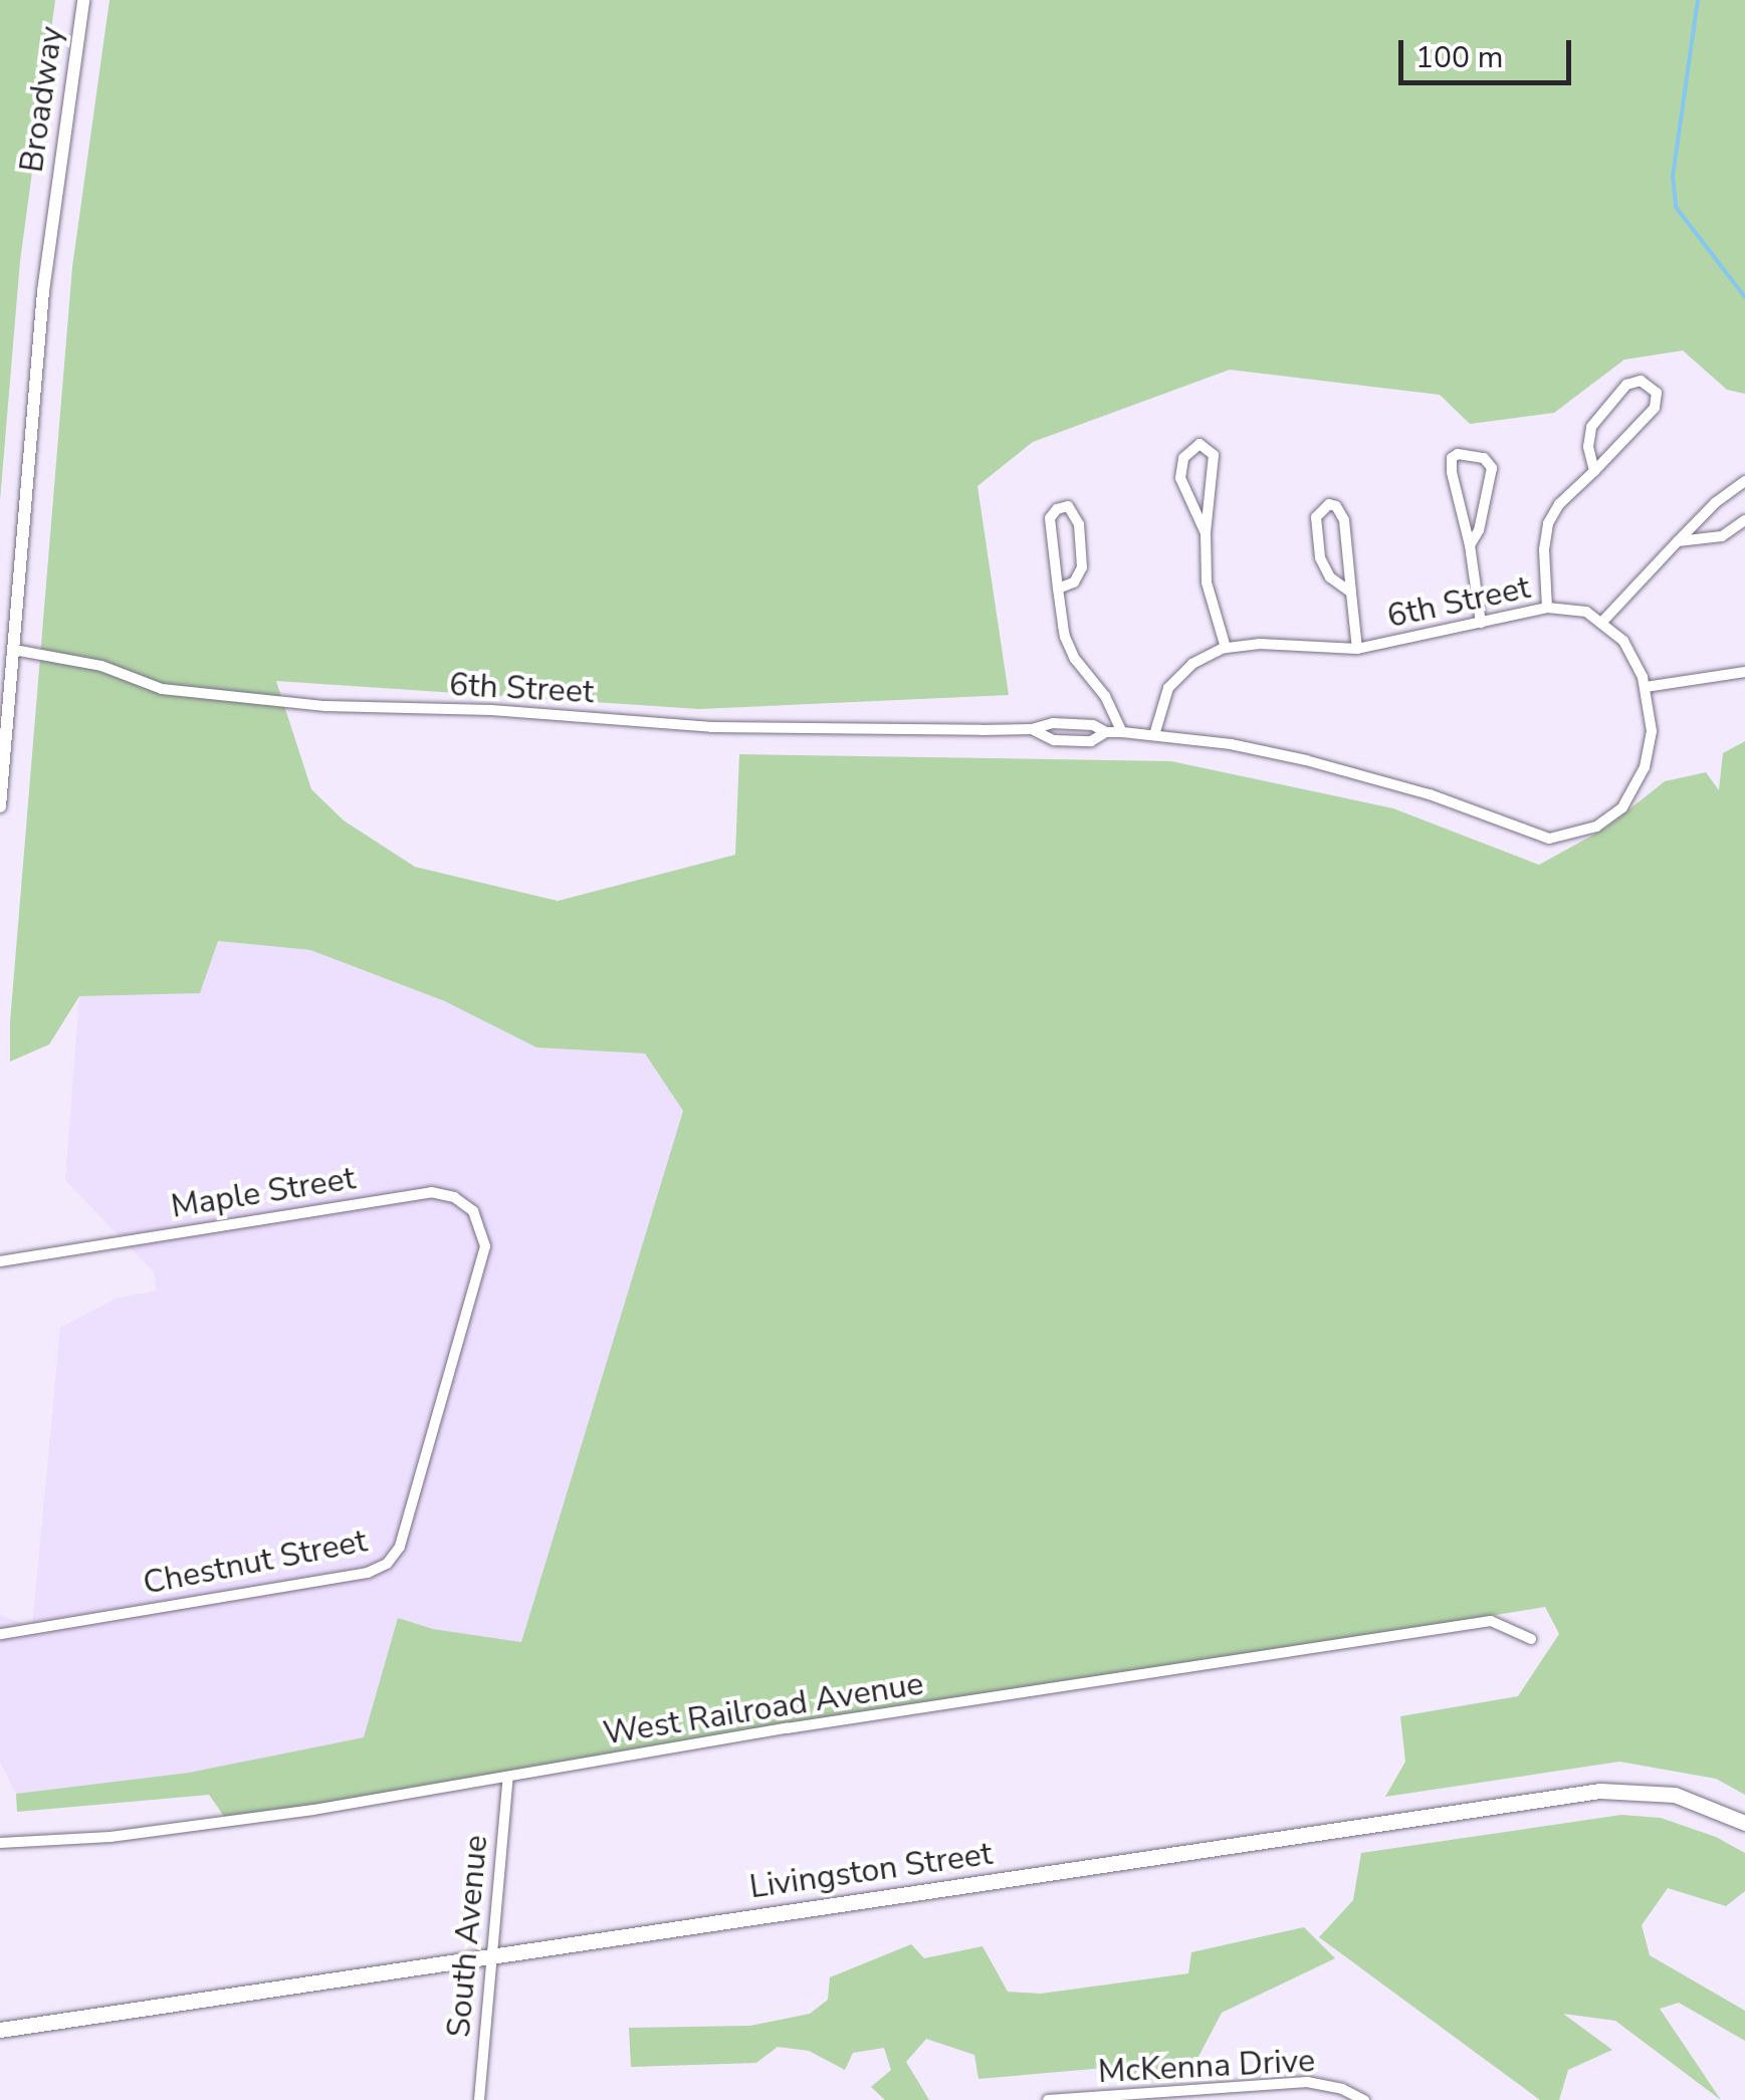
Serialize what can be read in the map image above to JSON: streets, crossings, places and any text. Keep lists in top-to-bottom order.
{
  "streets": {
    "main road": ["Livingston Street"],
    "street": [
      "Broadway",
      "6th Street",
      "Maple Street",
      "Chestnut Street",
      "West Railroad Avenue",
      "South Avenue",
      "McKenna Drive"
    ]
  },
  "crossings": [
    ["Broadway", "6th Street"],
    ["Maple Street", "Chestnut Street"],
    ["West Railroad Avenue", "South Avenue"],
    ["Livingston Street", "South Avenue"]
  ],
  "scale_bar": "100 m"
}
